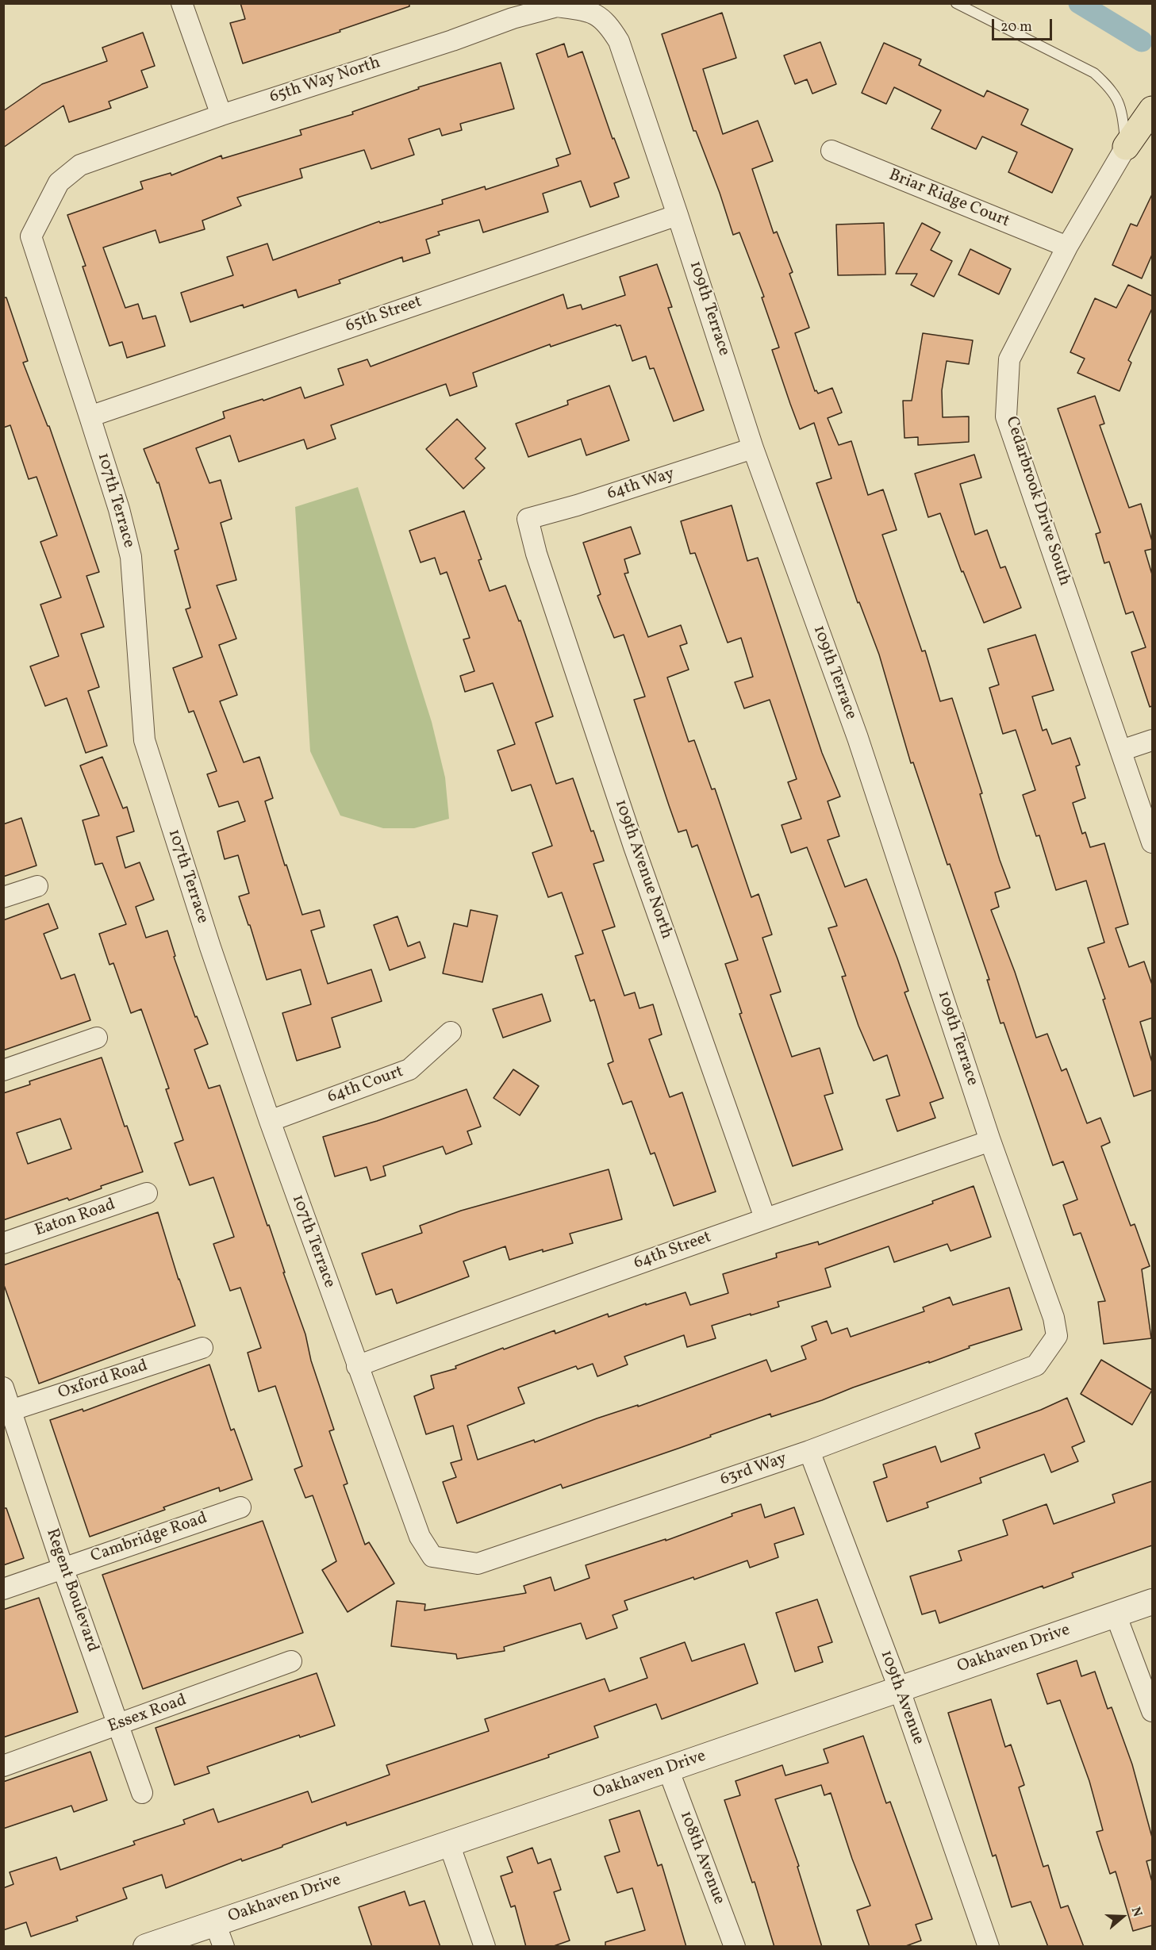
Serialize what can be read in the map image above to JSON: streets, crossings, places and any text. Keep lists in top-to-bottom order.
{
  "streets": {
    "street": [
      "65th Way North",
      "Briar Ridge Court",
      "109th Terrace",
      "65th Street",
      "64th Way",
      "107th Terrace",
      "Cedarbrook Drive South",
      "109th Avenue North",
      "64th Court",
      "Eaton Road",
      "64th Street",
      "Oxford Road",
      "63rd Way",
      "Cambridge Road",
      "Regent Boulevard",
      "Oakhaven Drive",
      "109th Avenue",
      "Essex Road",
      "108th Avenue"
    ]
  },
  "crossings": [
    ["65th Way North", "109th Terrace"],
    ["65th Way North", "107th Terrace"],
    ["Briar Ridge Court", "Cedarbrook Drive South"],
    ["109th Terrace", "65th Street"],
    ["109th Terrace", "64th Way"],
    ["109th Terrace", "64th Street"],
    ["109th Terrace", "63rd Way"],
    ["65th Street", "107th Terrace"],
    ["64th Way", "109th Avenue North"],
    ["107th Terrace", "64th Court"],
    ["107th Terrace", "64th Street"],
    ["107th Terrace", "63rd Way"],
    ["109th Avenue North", "64th Street"],
    ["Oxford Road", "Regent Boulevard"],
    ["63rd Way", "109th Avenue"],
    ["Cambridge Road", "Regent Boulevard"],
    ["Regent Boulevard", "Essex Road"],
    ["Oakhaven Drive", "109th Avenue"],
    ["Oakhaven Drive", "108th Avenue"]
  ],
  "scale_bar": "20 m",
  "north": "right"
}
